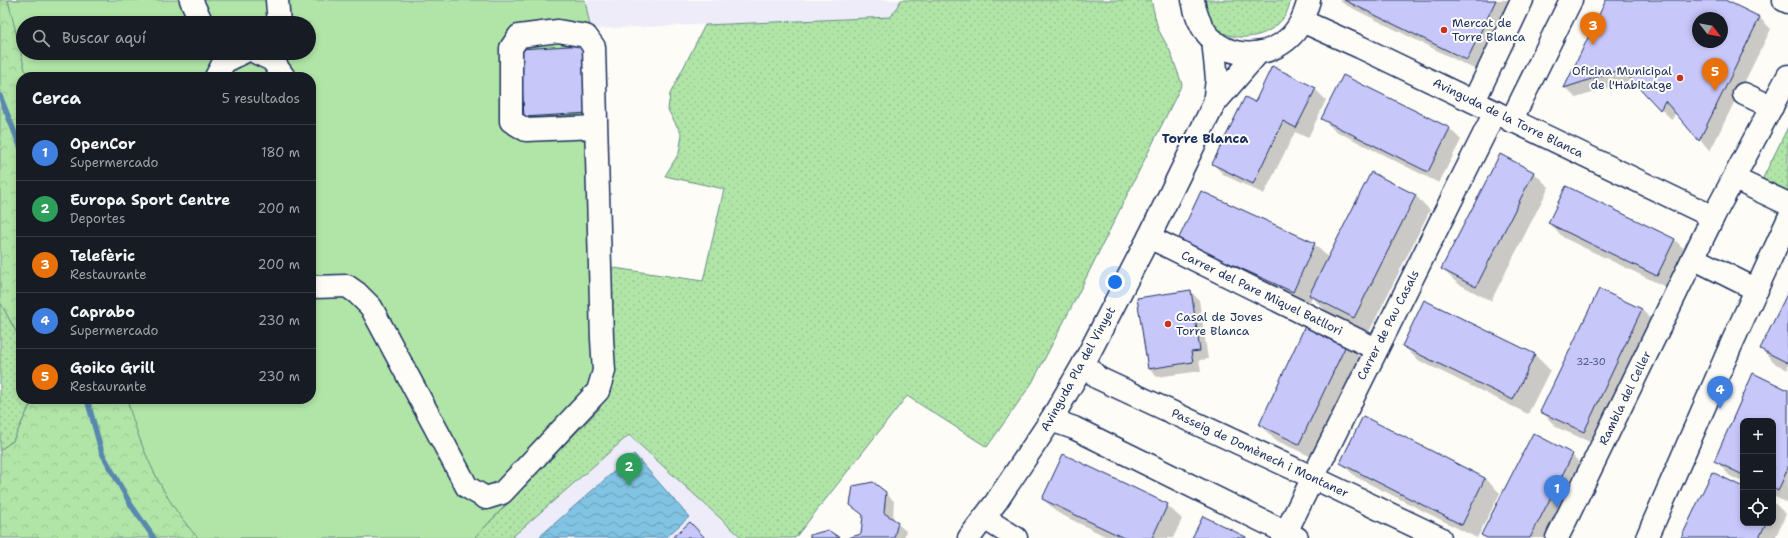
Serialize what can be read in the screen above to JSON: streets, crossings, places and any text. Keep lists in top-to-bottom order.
{
  "streets": {
    "street": [
      "Avinguda de la Torre Blanca",
      "Carrer del Pare Miquel Batllori",
      "Carrer de Pau Casals",
      "Avinguda Pla del Vinyet",
      "Rambla del Celler",
      "Passeig de Domènech i Montaner"
    ]
  },
  "crossings": [
    ["Avinguda de la Torre Blanca", "Carrer de Pau Casals"],
    ["Avinguda de la Torre Blanca", "Rambla del Celler"],
    ["Carrer del Pare Miquel Batllori", "Carrer de Pau Casals"],
    ["Carrer del Pare Miquel Batllori", "Avinguda Pla del Vinyet"],
    ["Carrer de Pau Casals", "Passeig de Domènech i Montaner"],
    ["Avinguda Pla del Vinyet", "Passeig de Domènech i Montaner"]
  ],
  "districts": ["Torre Blanca"],
  "places": ["Mercat de Torre Blanca", "Oficina Municipal de l'Habitatge", "Casal de Joves Torre Blanca"],
  "house_numbers": ["32-30"],
  "north": "bottom right",
  "page": {
    "pins": [
      "3",
      "5",
      "4",
      "2",
      "1"
    ],
    "search": "Buscar aquí",
    "heading": ["Cerca", "5 resultados"],
    "list": [
      {
        "mark": "1",
        "name": "OpenCor",
        "note": "Supermercado",
        "value": "180 m"
      },
      {
        "mark": "2",
        "name": "Europa Sport Centre",
        "note": "Deportes",
        "value": "200 m"
      },
      {
        "mark": "3",
        "name": "Telefèric",
        "note": "Restaurante",
        "value": "200 m"
      },
      {
        "mark": "4",
        "name": "Caprabo",
        "note": "Supermercado",
        "value": "230 m"
      },
      {
        "mark": "5",
        "name": "Goiko Grill",
        "note": "Restaurante",
        "value": "230 m"
      }
    ],
    "map_buttons": ["+", "−"]
  }
}
